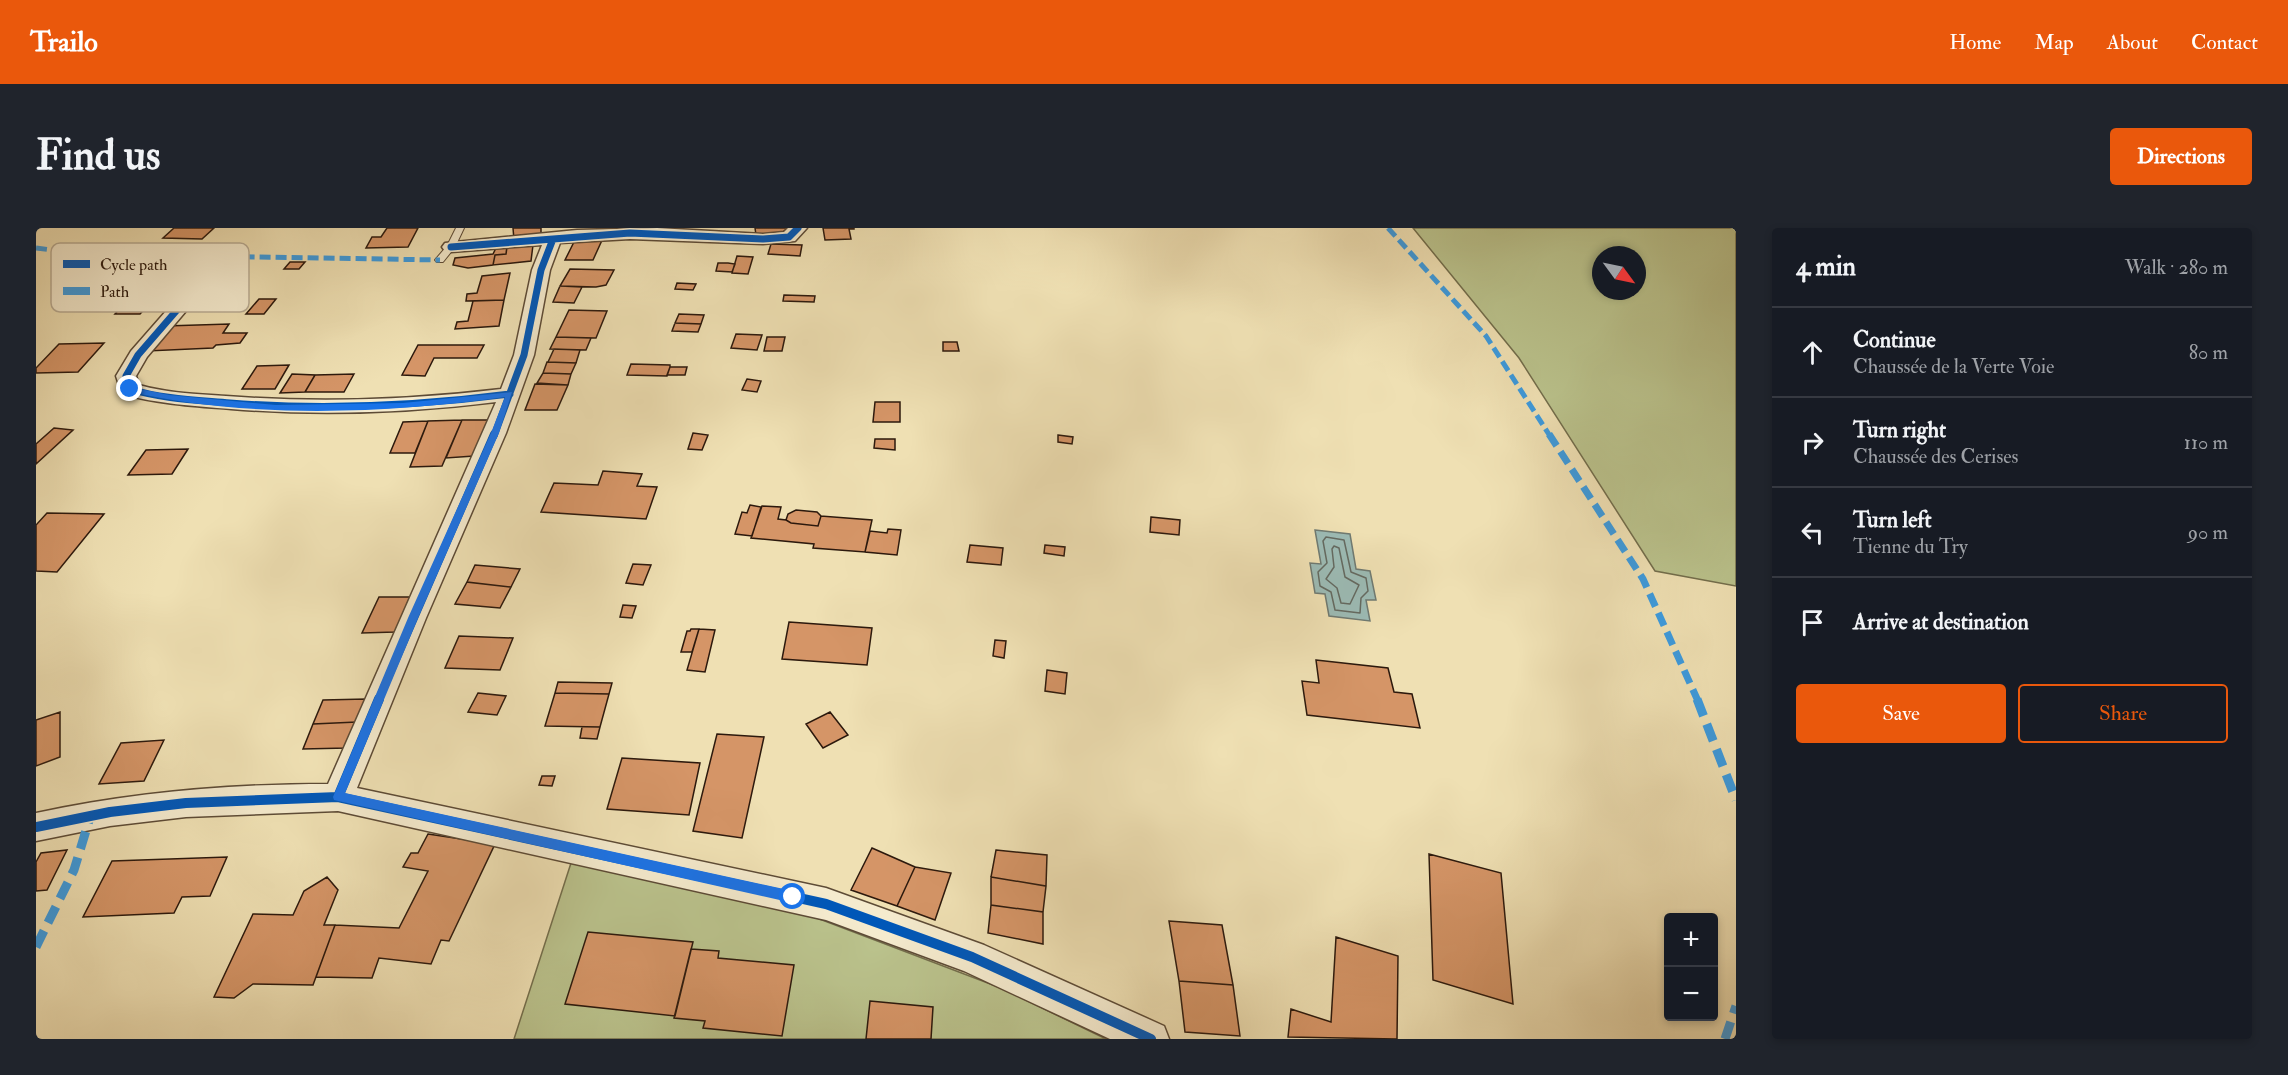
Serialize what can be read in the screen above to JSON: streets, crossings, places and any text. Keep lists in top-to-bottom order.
{
  "legend": ["Cycle path", "Path"],
  "north": "bottom right",
  "page": {
    "header": "Trailo",
    "nav": [
      "Home",
      "Map",
      "About",
      "Contact"
    ],
    "buttons": [
      "Directions",
      ["Save", "Share"]
    ],
    "title": "Find us",
    "heading": ["4 min", "Walk · 280 m"],
    "list": [
      ["Continue", "Chaussée de la Verte Voie", "80 m"],
      ["Turn right", "Chaussée des Cerises", "110 m"],
      ["Turn left", "Tienne du Try", "90 m"],
      "Arrive at destination"
    ],
    "map_buttons": ["+", "−"]
  }
}
